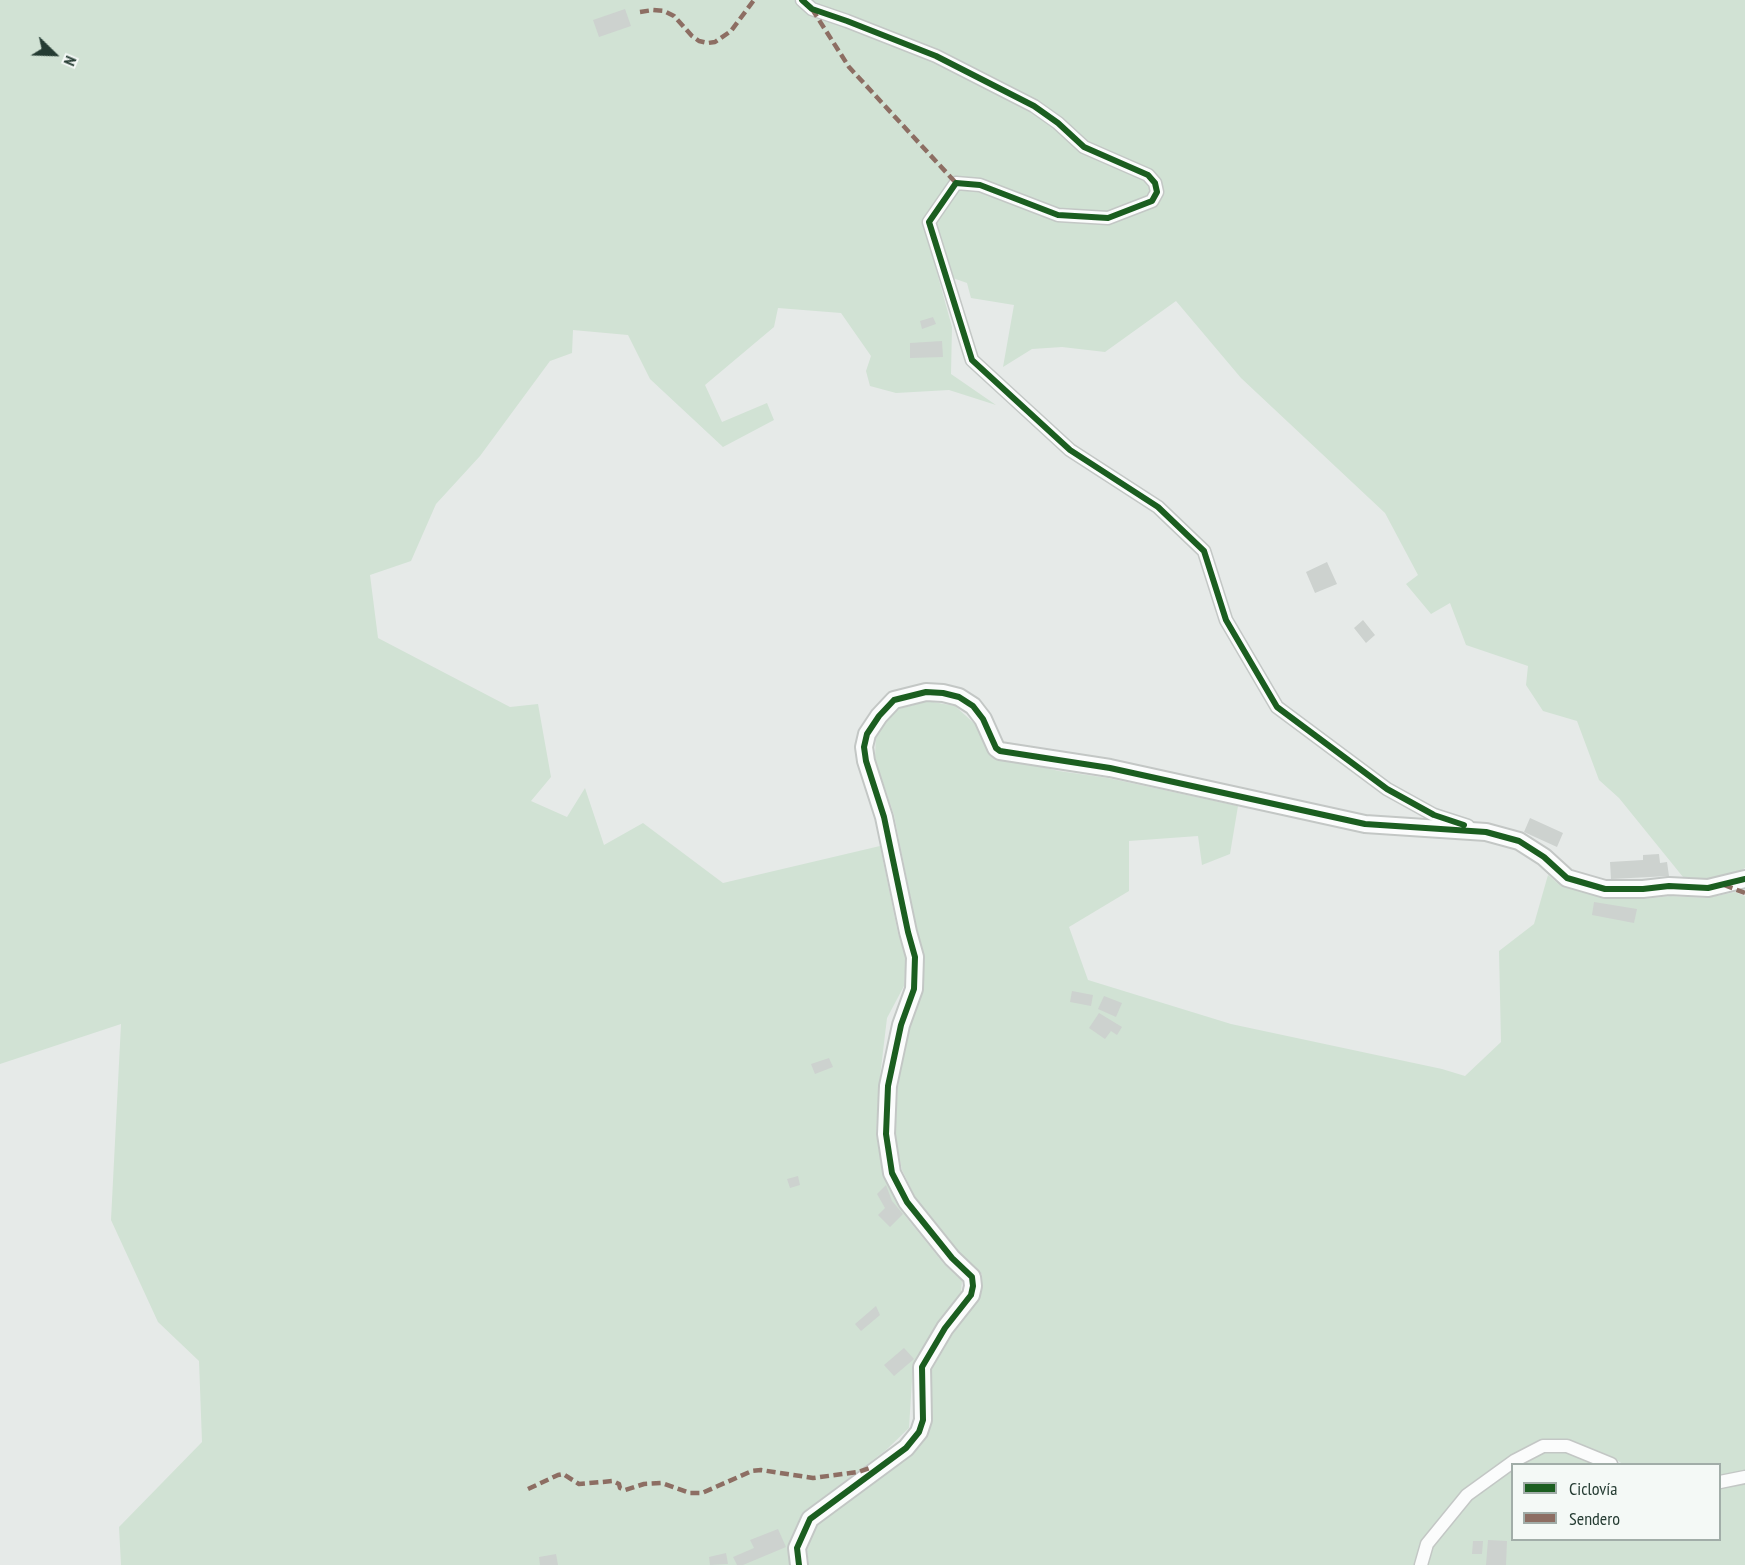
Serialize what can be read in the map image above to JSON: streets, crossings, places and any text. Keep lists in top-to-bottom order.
{
  "legend": ["Ciclovía", "Sendero"],
  "north": "bottom right"
}
